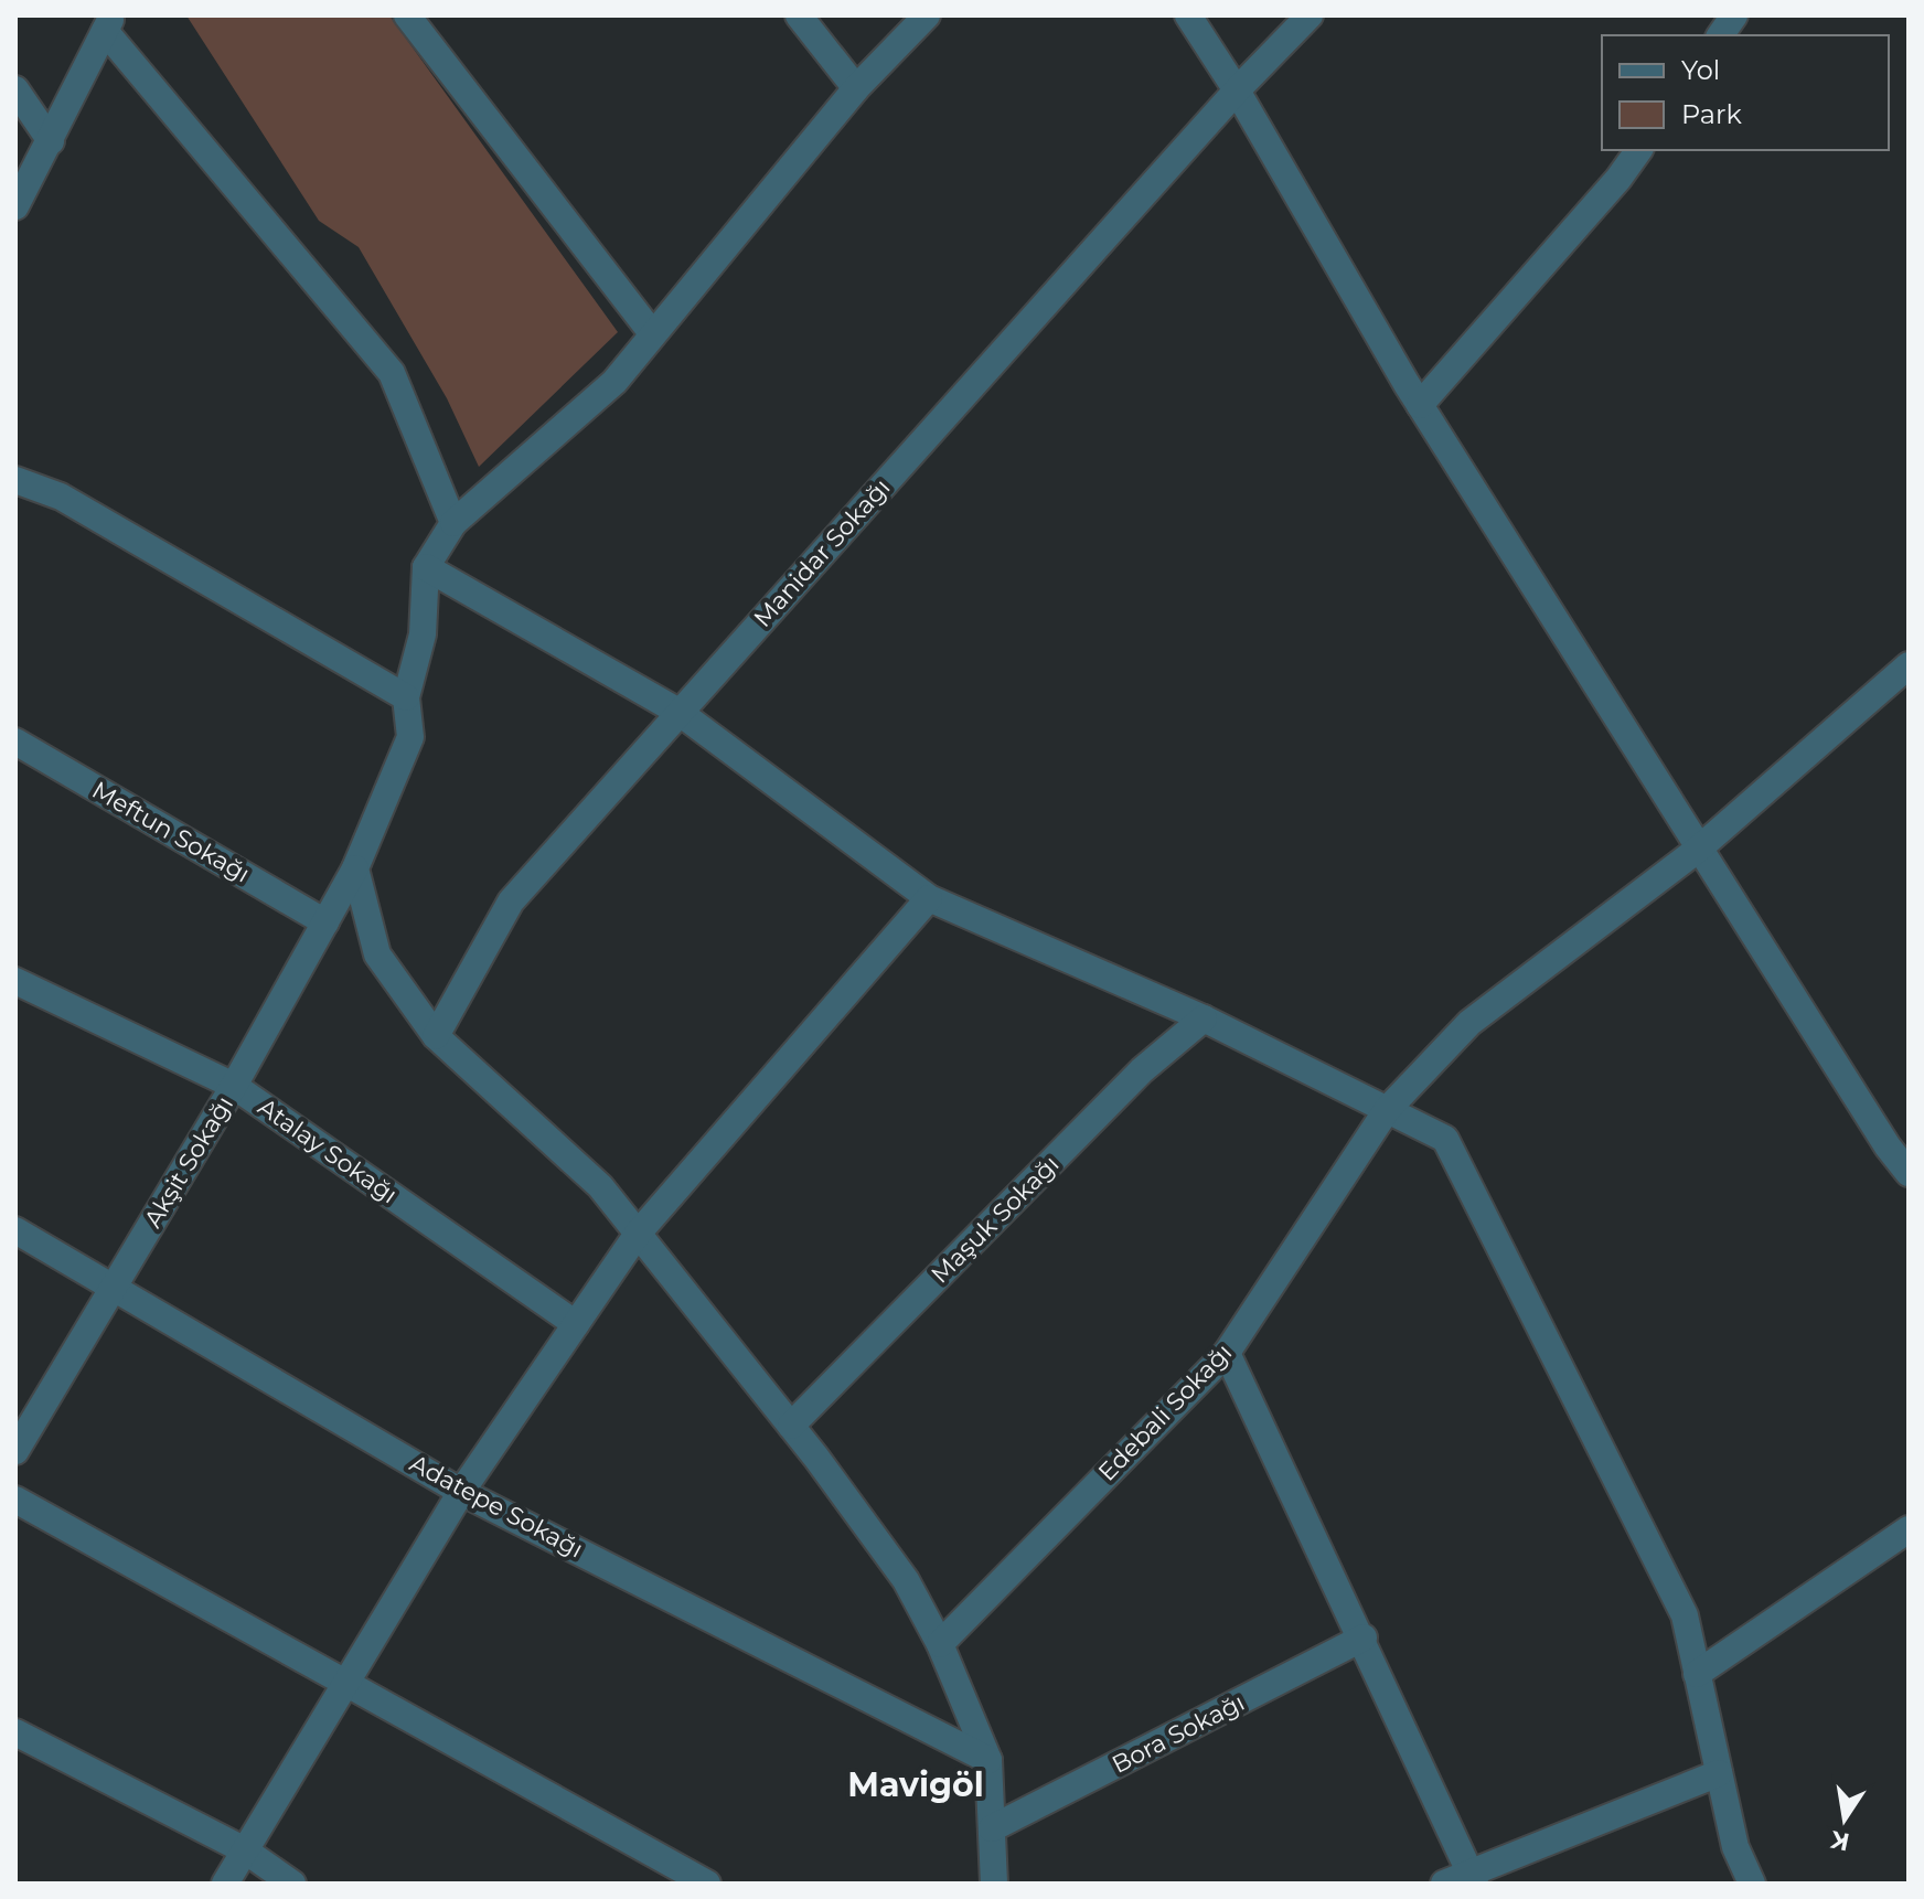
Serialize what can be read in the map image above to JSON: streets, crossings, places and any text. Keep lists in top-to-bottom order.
{
  "streets": {
    "street": [
      "Manidar Sokağı",
      "Meftun Sokağı",
      "Atalay Sokağı",
      "Akşit Sokağı",
      "Maşuk Sokağı",
      "Edebali Sokağı",
      "Adatepe Sokağı",
      "Bora Sokağı"
    ]
  },
  "crossings": [
    ["Meftun Sokağı", "Akşit Sokağı"],
    ["Atalay Sokağı", "Akşit Sokağı"],
    ["Akşit Sokağı", "Adatepe Sokağı"]
  ],
  "districts": ["Mavigöl"],
  "legend": ["Yol", "Park"],
  "north": "bottom"
}
